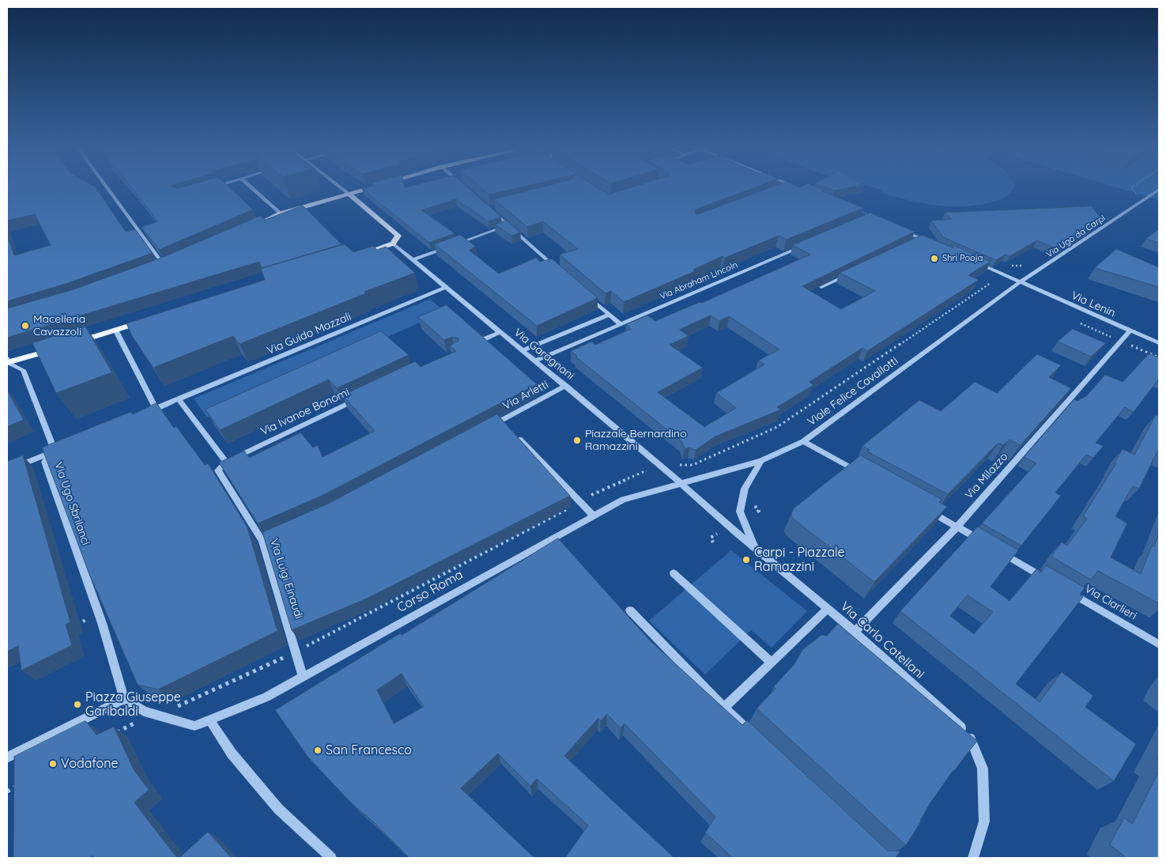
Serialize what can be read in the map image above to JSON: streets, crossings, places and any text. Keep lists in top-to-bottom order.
{
  "streets": {
    "street": [
      "Via Ugo da Carpi",
      "Via Abraham Lincoln",
      "Via Lenin",
      "Via Guido Mazzali",
      "Via Garagnani",
      "Viale Felice Cavallotti",
      "Via Arletti",
      "Via Ivanoe Bonomi",
      "Via Milazzo",
      "Via Ugo Sbrilanci",
      "Via Luigi Einaudi",
      "Corso Roma",
      "Via Ciarlieri",
      "Via Carlo Catellani"
    ]
  },
  "crossings": [
    ["Via Ugo da Carpi", "Via Lenin"],
    ["Via Ugo da Carpi", "Viale Felice Cavallotti"],
    ["Via Abraham Lincoln", "Via Garagnani"],
    ["Via Lenin", "Viale Felice Cavallotti"],
    ["Via Lenin", "Via Milazzo"],
    ["Via Guido Mazzali", "Via Garagnani"],
    ["Via Garagnani", "Viale Felice Cavallotti"],
    ["Via Garagnani", "Via Arletti"],
    ["Via Garagnani", "Corso Roma"],
    ["Via Garagnani", "Via Carlo Catellani"],
    ["Viale Felice Cavallotti", "Corso Roma"],
    ["Viale Felice Cavallotti", "Via Carlo Catellani"],
    ["Via Ivanoe Bonomi", "Via Luigi Einaudi"],
    ["Via Milazzo", "Via Carlo Catellani"],
    ["Via Luigi Einaudi", "Corso Roma"],
    ["Corso Roma", "Via Carlo Catellani"]
  ],
  "places": [
    "Shri Pooja",
    "Macelleria Cavazzoli",
    "Piazzale Bernardino Ramazzini",
    "Carpi - Piazzale Ramazzini",
    "Piazza Giuseppe Garibaldi",
    "San Francesco",
    "Vodafone"
  ]
}
